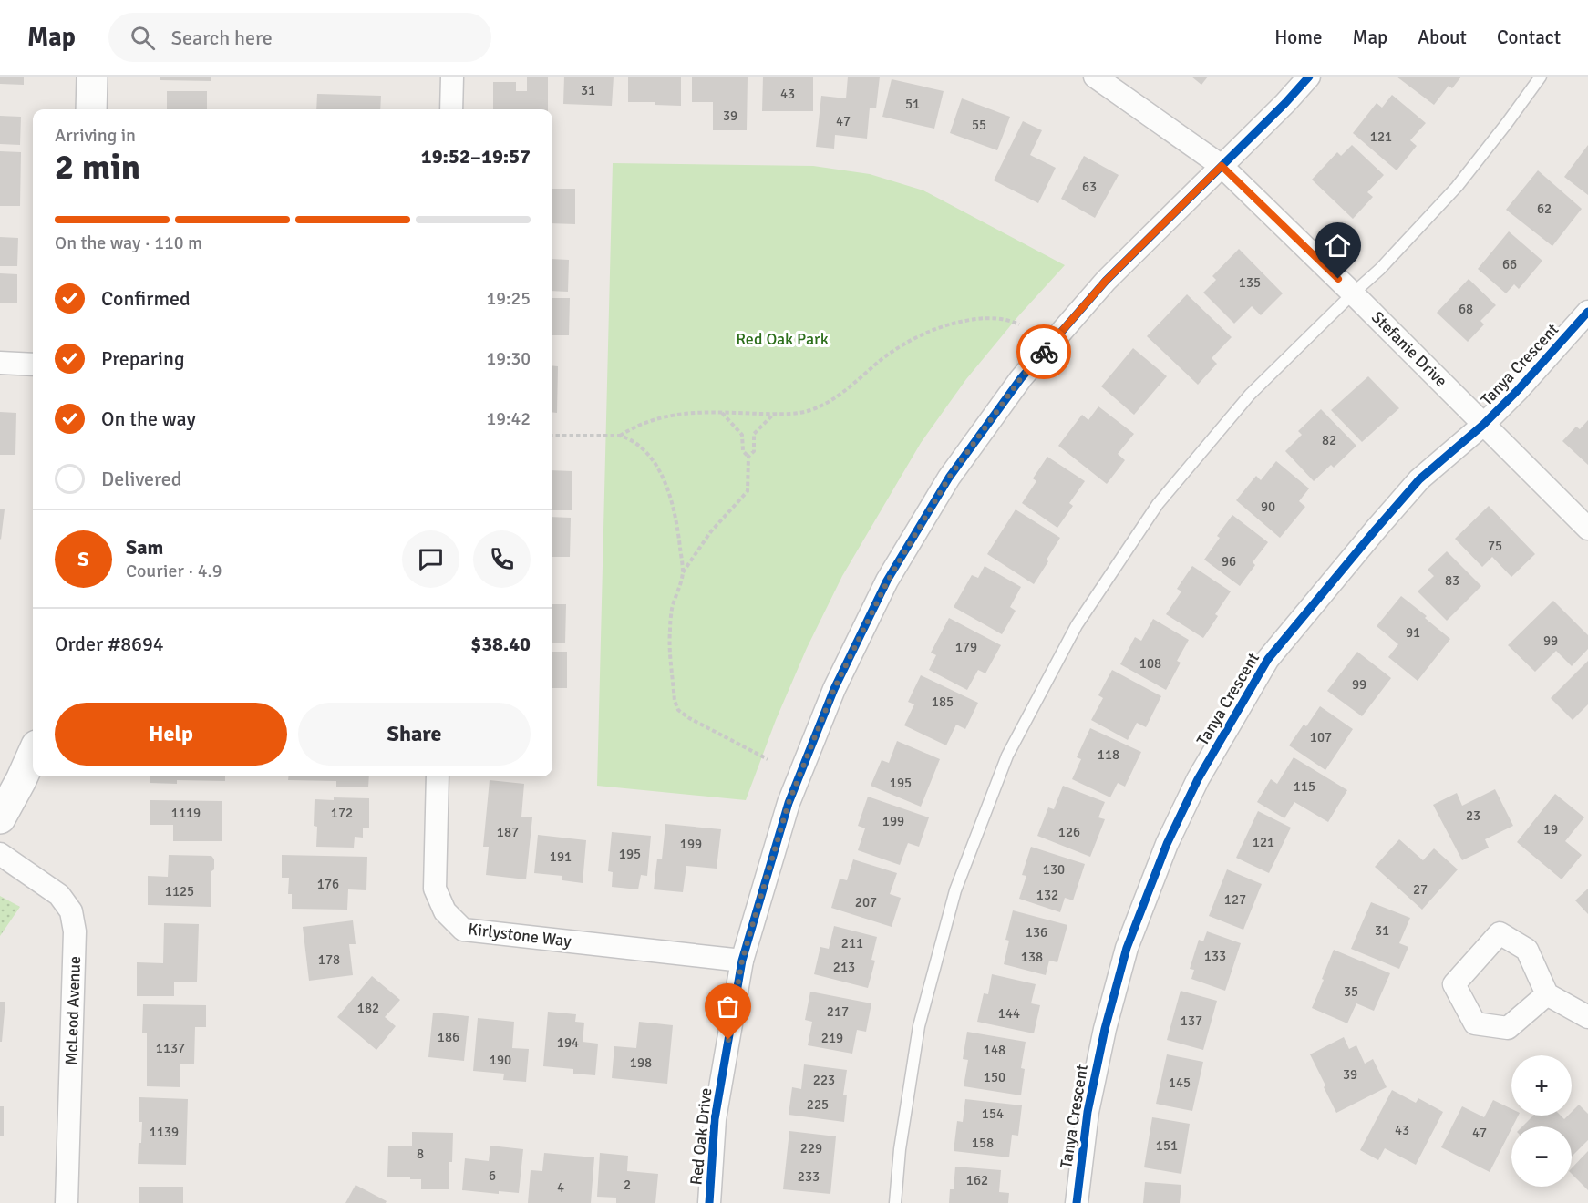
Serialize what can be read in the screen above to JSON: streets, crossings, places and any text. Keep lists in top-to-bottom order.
{
  "streets": {
    "street": [
      "Stefanie Drive",
      "Tanya Crescent",
      "Kirlystone Way",
      "McLeod Avenue",
      "Red Oak Drive"
    ]
  },
  "crossings": [
    ["Stefanie Drive", "Tanya Crescent"],
    ["Stefanie Drive", "Red Oak Drive"],
    ["Kirlystone Way", "Red Oak Drive"]
  ],
  "parks": ["Red Oak Park"],
  "house_numbers": [
    "31",
    "43",
    "51",
    "39",
    "47",
    "55",
    "121",
    "63",
    "62",
    "66",
    "135",
    "68",
    "82",
    "90",
    "75",
    "96",
    "83",
    "91",
    "99",
    "179",
    "108",
    "99",
    "185",
    "107",
    "118",
    "195",
    "115",
    "1119",
    "172",
    "23",
    "199",
    "19",
    "187",
    "126",
    "121",
    "199",
    "195",
    "191",
    "130",
    "176",
    "27",
    "1125",
    "132",
    "127",
    "207",
    "31",
    "136",
    "211",
    "133",
    "138",
    "178",
    "213",
    "35",
    "182",
    "217",
    "144",
    "137",
    "186",
    "219",
    "194",
    "1137",
    "148",
    "190",
    "198",
    "39",
    "150",
    "223",
    "145",
    "225",
    "154",
    "43",
    "1139",
    "47",
    "158",
    "151",
    "229",
    "8",
    "6",
    "233",
    "162",
    "2",
    "4"
  ],
  "page": {
    "header": "Map",
    "search": "Search here",
    "nav": [
      "Home",
      "Map",
      "About",
      "Contact"
    ],
    "heading": ["2 min", "Arriving in", "19:52–19:57"],
    "panel": [
      "Sam",
      "Courier · 4.9",
      "Order #8694",
      "$38.40"
    ],
    "bar": "On the way · 110 m",
    "list": [
      ["Confirmed", "19:25"],
      ["Preparing", "19:30"],
      ["On the way", "19:42"],
      "Delivered"
    ],
    "round": "S",
    "buttons": ["Help", "Share"],
    "map_buttons": ["+", "−"]
  }
}
